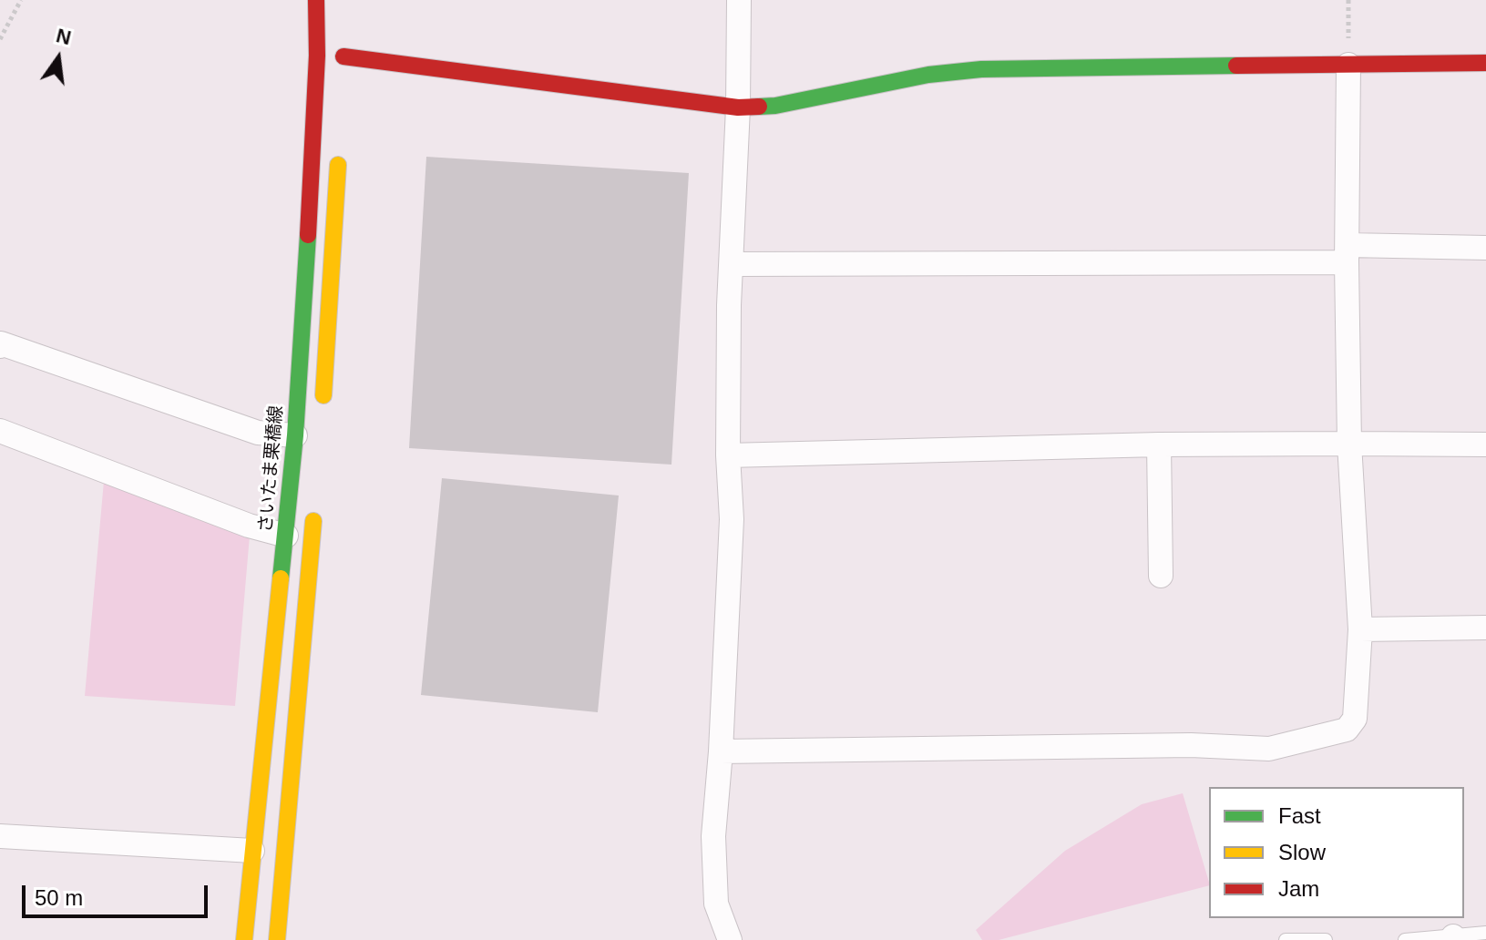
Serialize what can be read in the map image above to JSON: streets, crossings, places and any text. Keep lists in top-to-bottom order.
{
  "streets": {
    "main road": ["さいたま栗橋線"]
  },
  "legend": ["Fast", "Slow", "Jam"],
  "scale_bar": "50 m",
  "north": "top"
}
